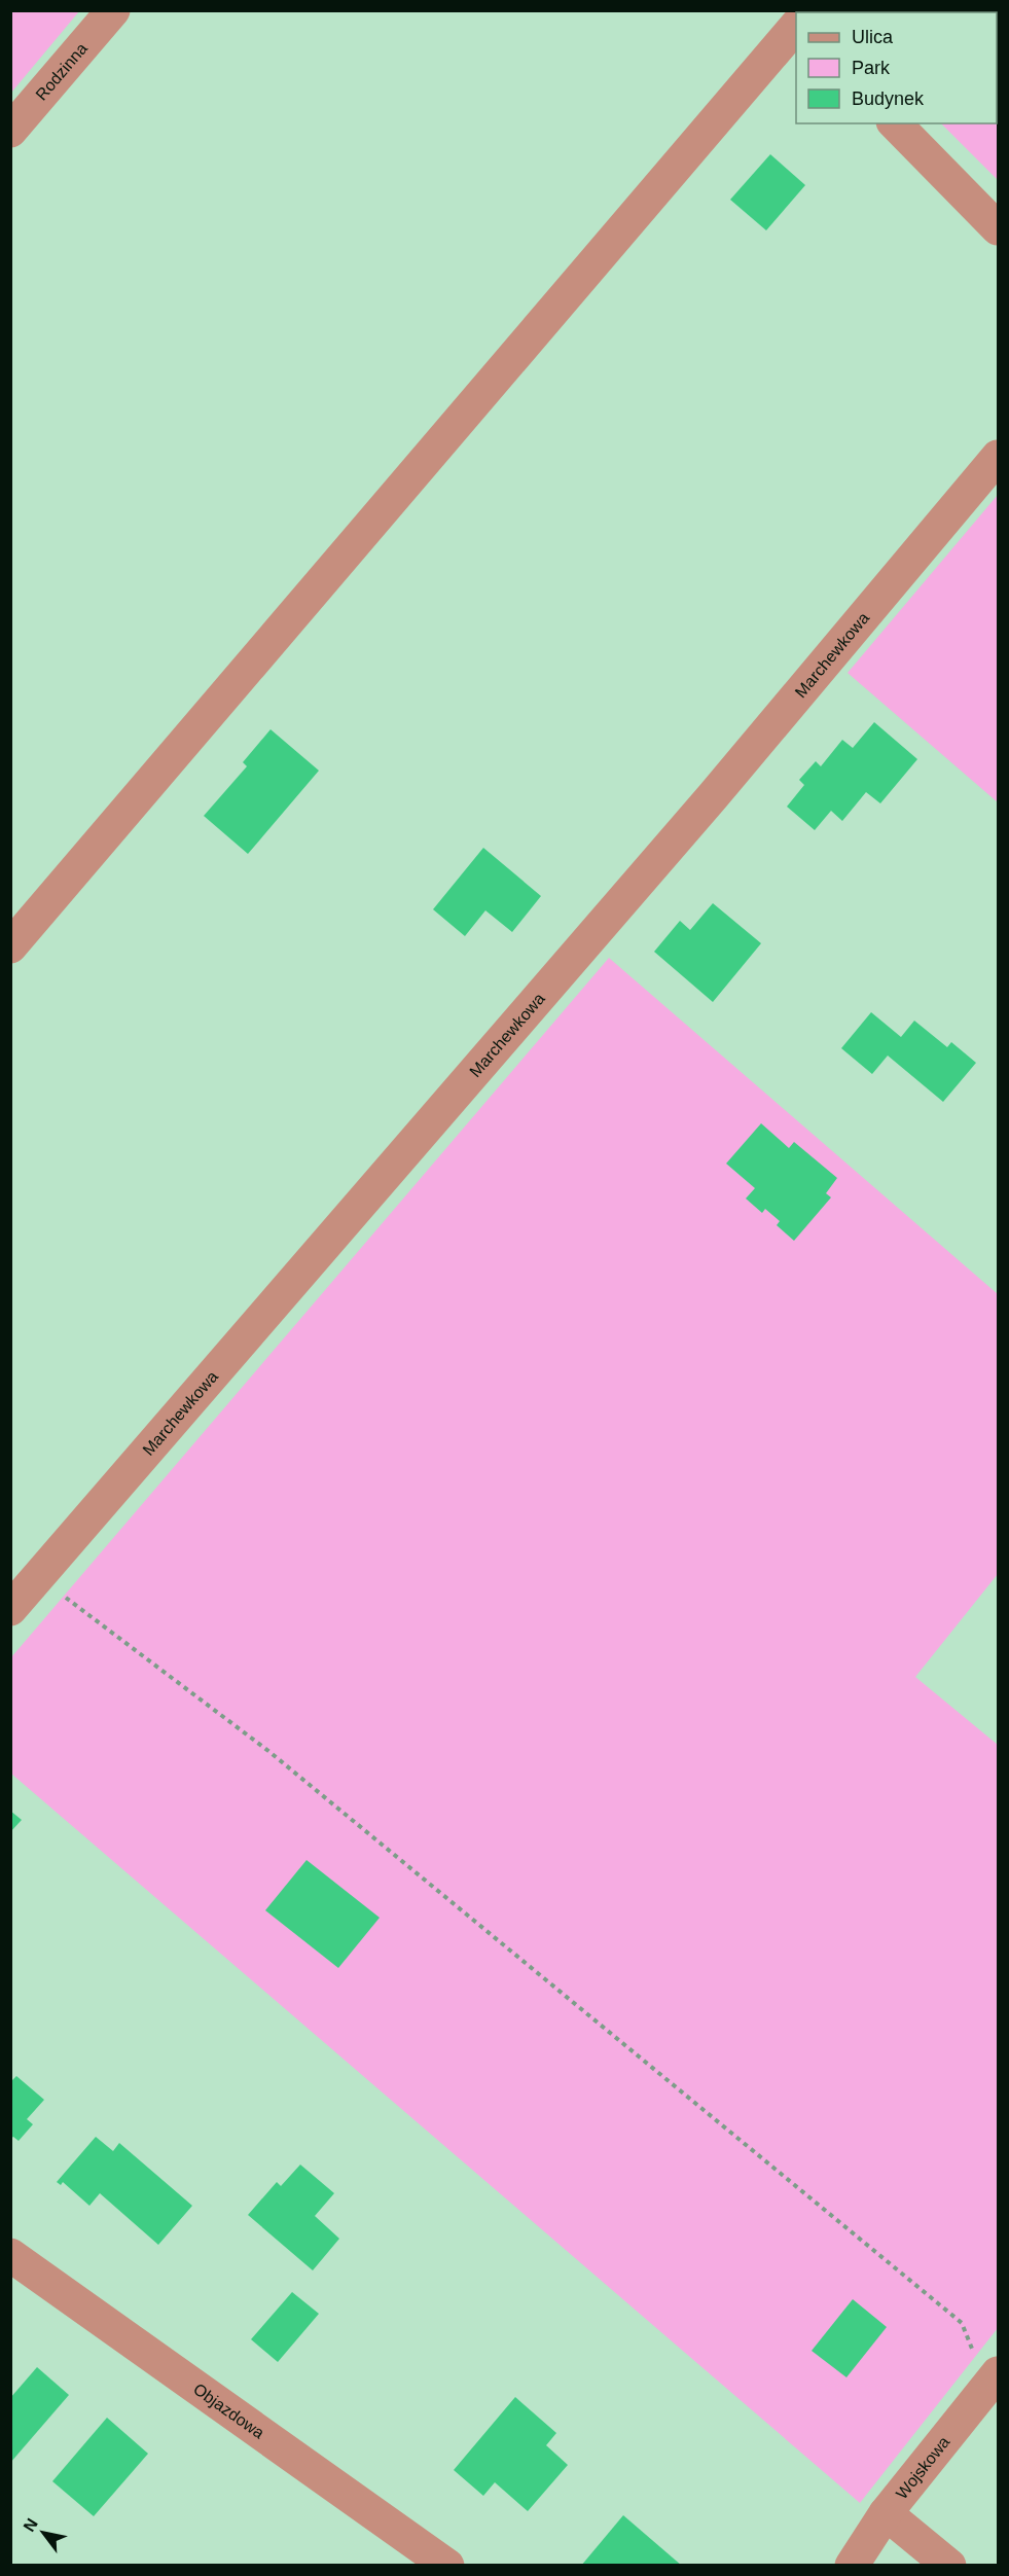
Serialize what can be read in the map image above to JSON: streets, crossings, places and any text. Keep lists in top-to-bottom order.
{
  "streets": {
    "street": [
      "Rodzinna",
      "Marchewkowa",
      "Objazdowa",
      "Wojskowa"
    ]
  },
  "legend": ["Ulica", "Park", "Budynek"],
  "north": "top left"
}
